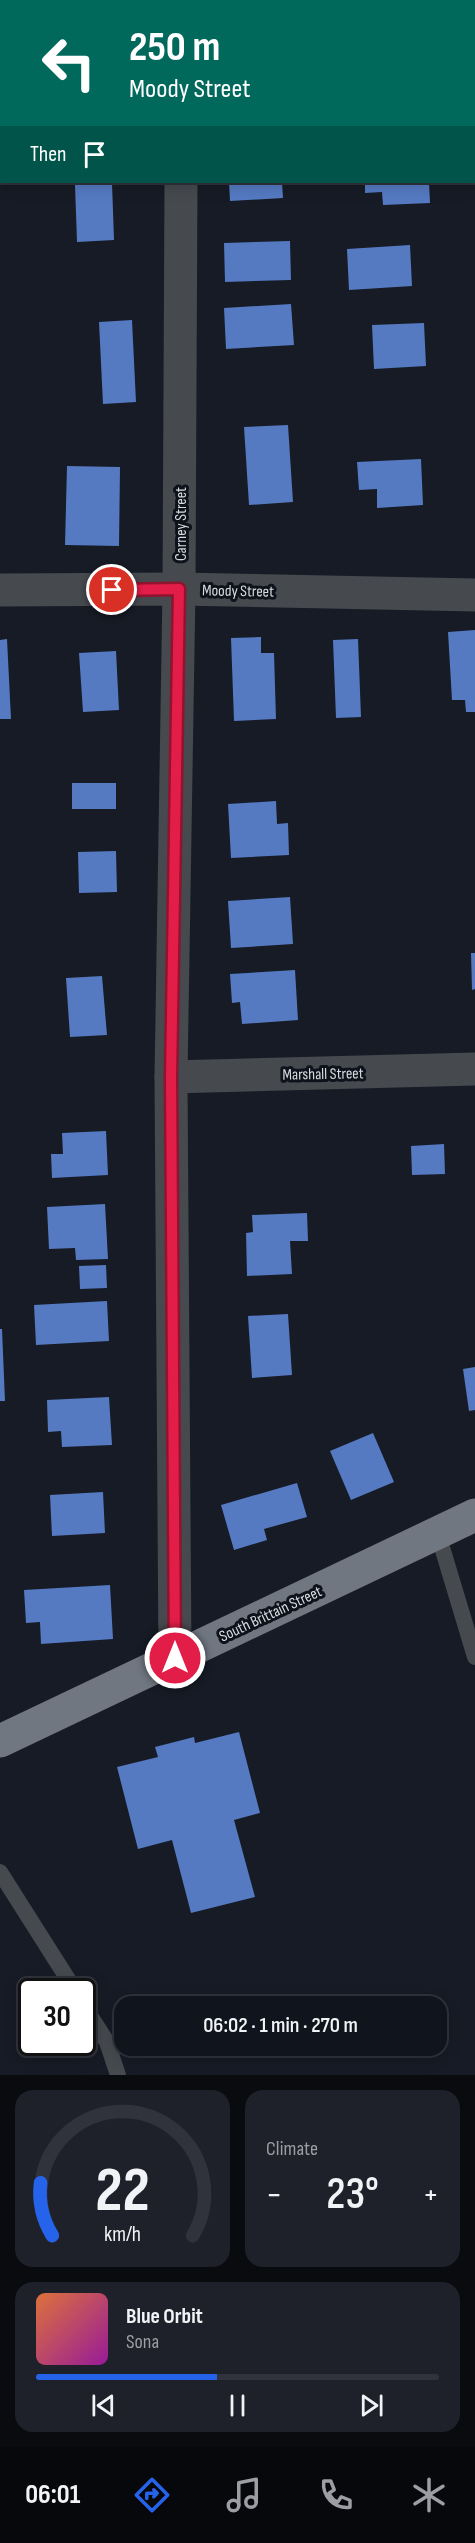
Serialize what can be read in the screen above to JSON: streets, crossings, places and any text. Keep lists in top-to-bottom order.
{
  "streets": {
    "main road": ["South Brittain Street"],
    "street": ["Carney Street", "Moody Street", "Marshall Street"]
  },
  "crossings": [
    ["Carney Street", "Moody Street"],
    ["Carney Street", "Marshall Street"],
    ["Carney Street", "South Brittain Street"]
  ],
  "page": {
    "turn": ["250 m", "Moody Street"],
    "then": "Then",
    "limit": "30",
    "trip": "06:02 · 1 min · 270 m",
    "tile": "Climate",
    "heat": ["−", "23°", "+"],
    "song": ["Blue Orbit", "Sona"],
    "tabs": "06:01",
    "gauge": ["22", "km/h"]
  }
}
